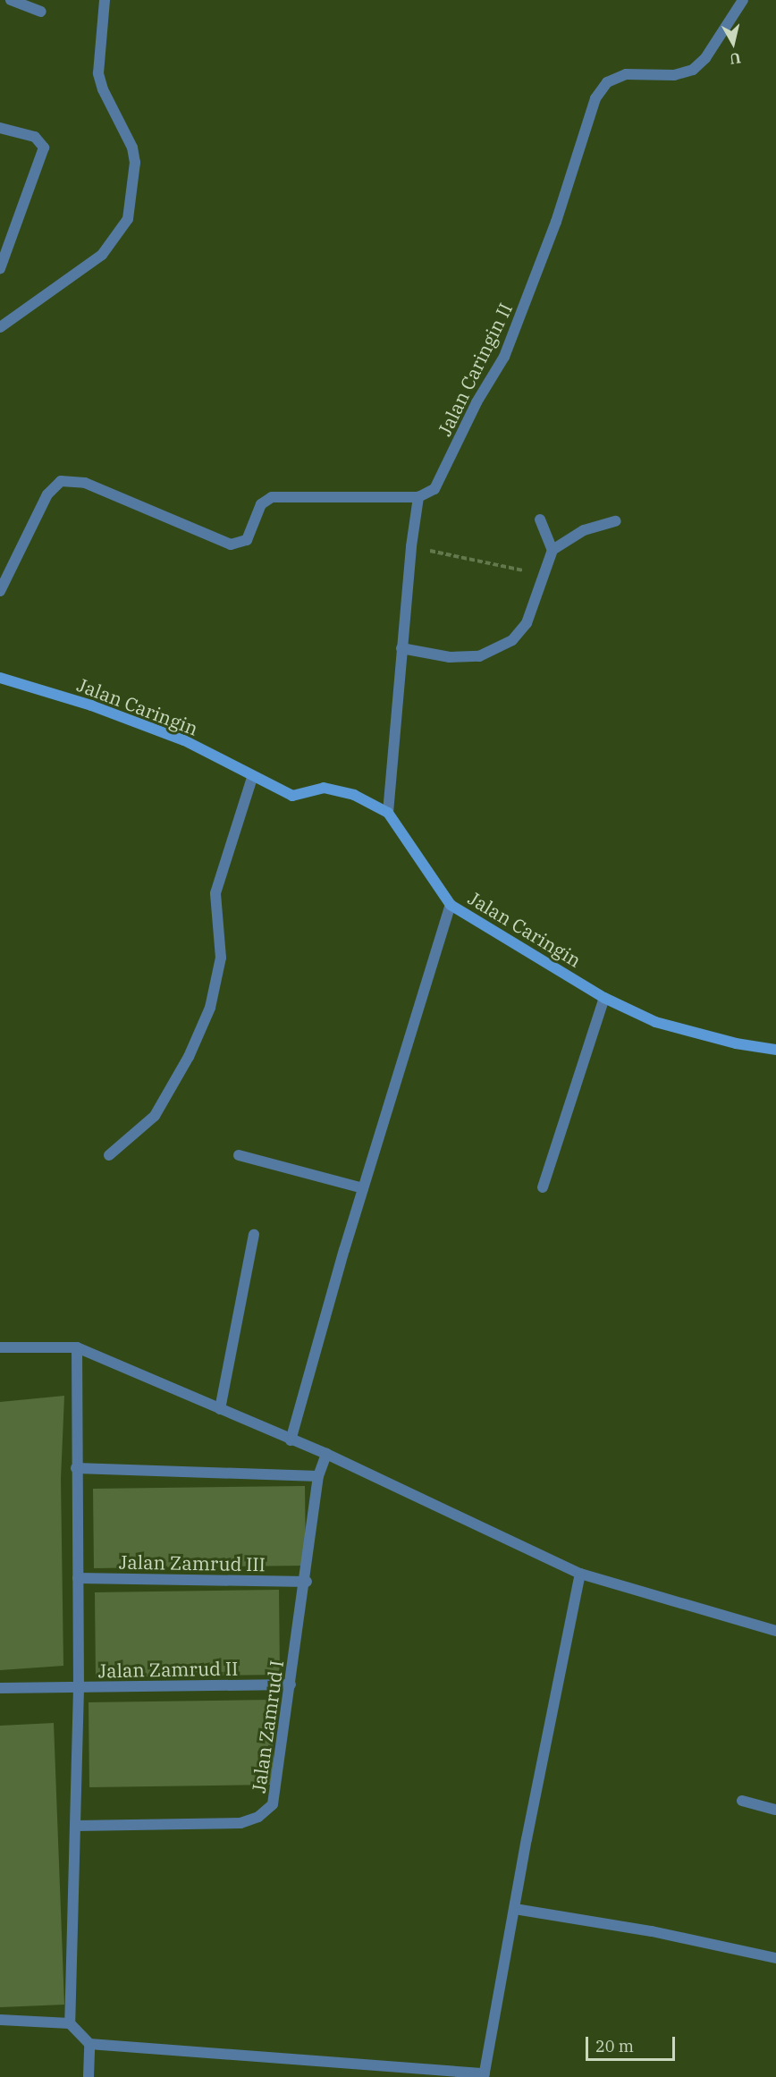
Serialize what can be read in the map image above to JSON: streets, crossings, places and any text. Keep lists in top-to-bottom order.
{
  "streets": {
    "street": [
      "Jalan Caringin II",
      "Jalan Caringin",
      "Jalan Zamrud III",
      "Jalan Zamrud II",
      "Jalan Zamrud I"
    ]
  },
  "crossings": [
    ["Jalan Zamrud III", "Jalan Zamrud I"],
    ["Jalan Zamrud II", "Jalan Zamrud I"]
  ],
  "scale_bar": "20 m",
  "north": "bottom"
}
